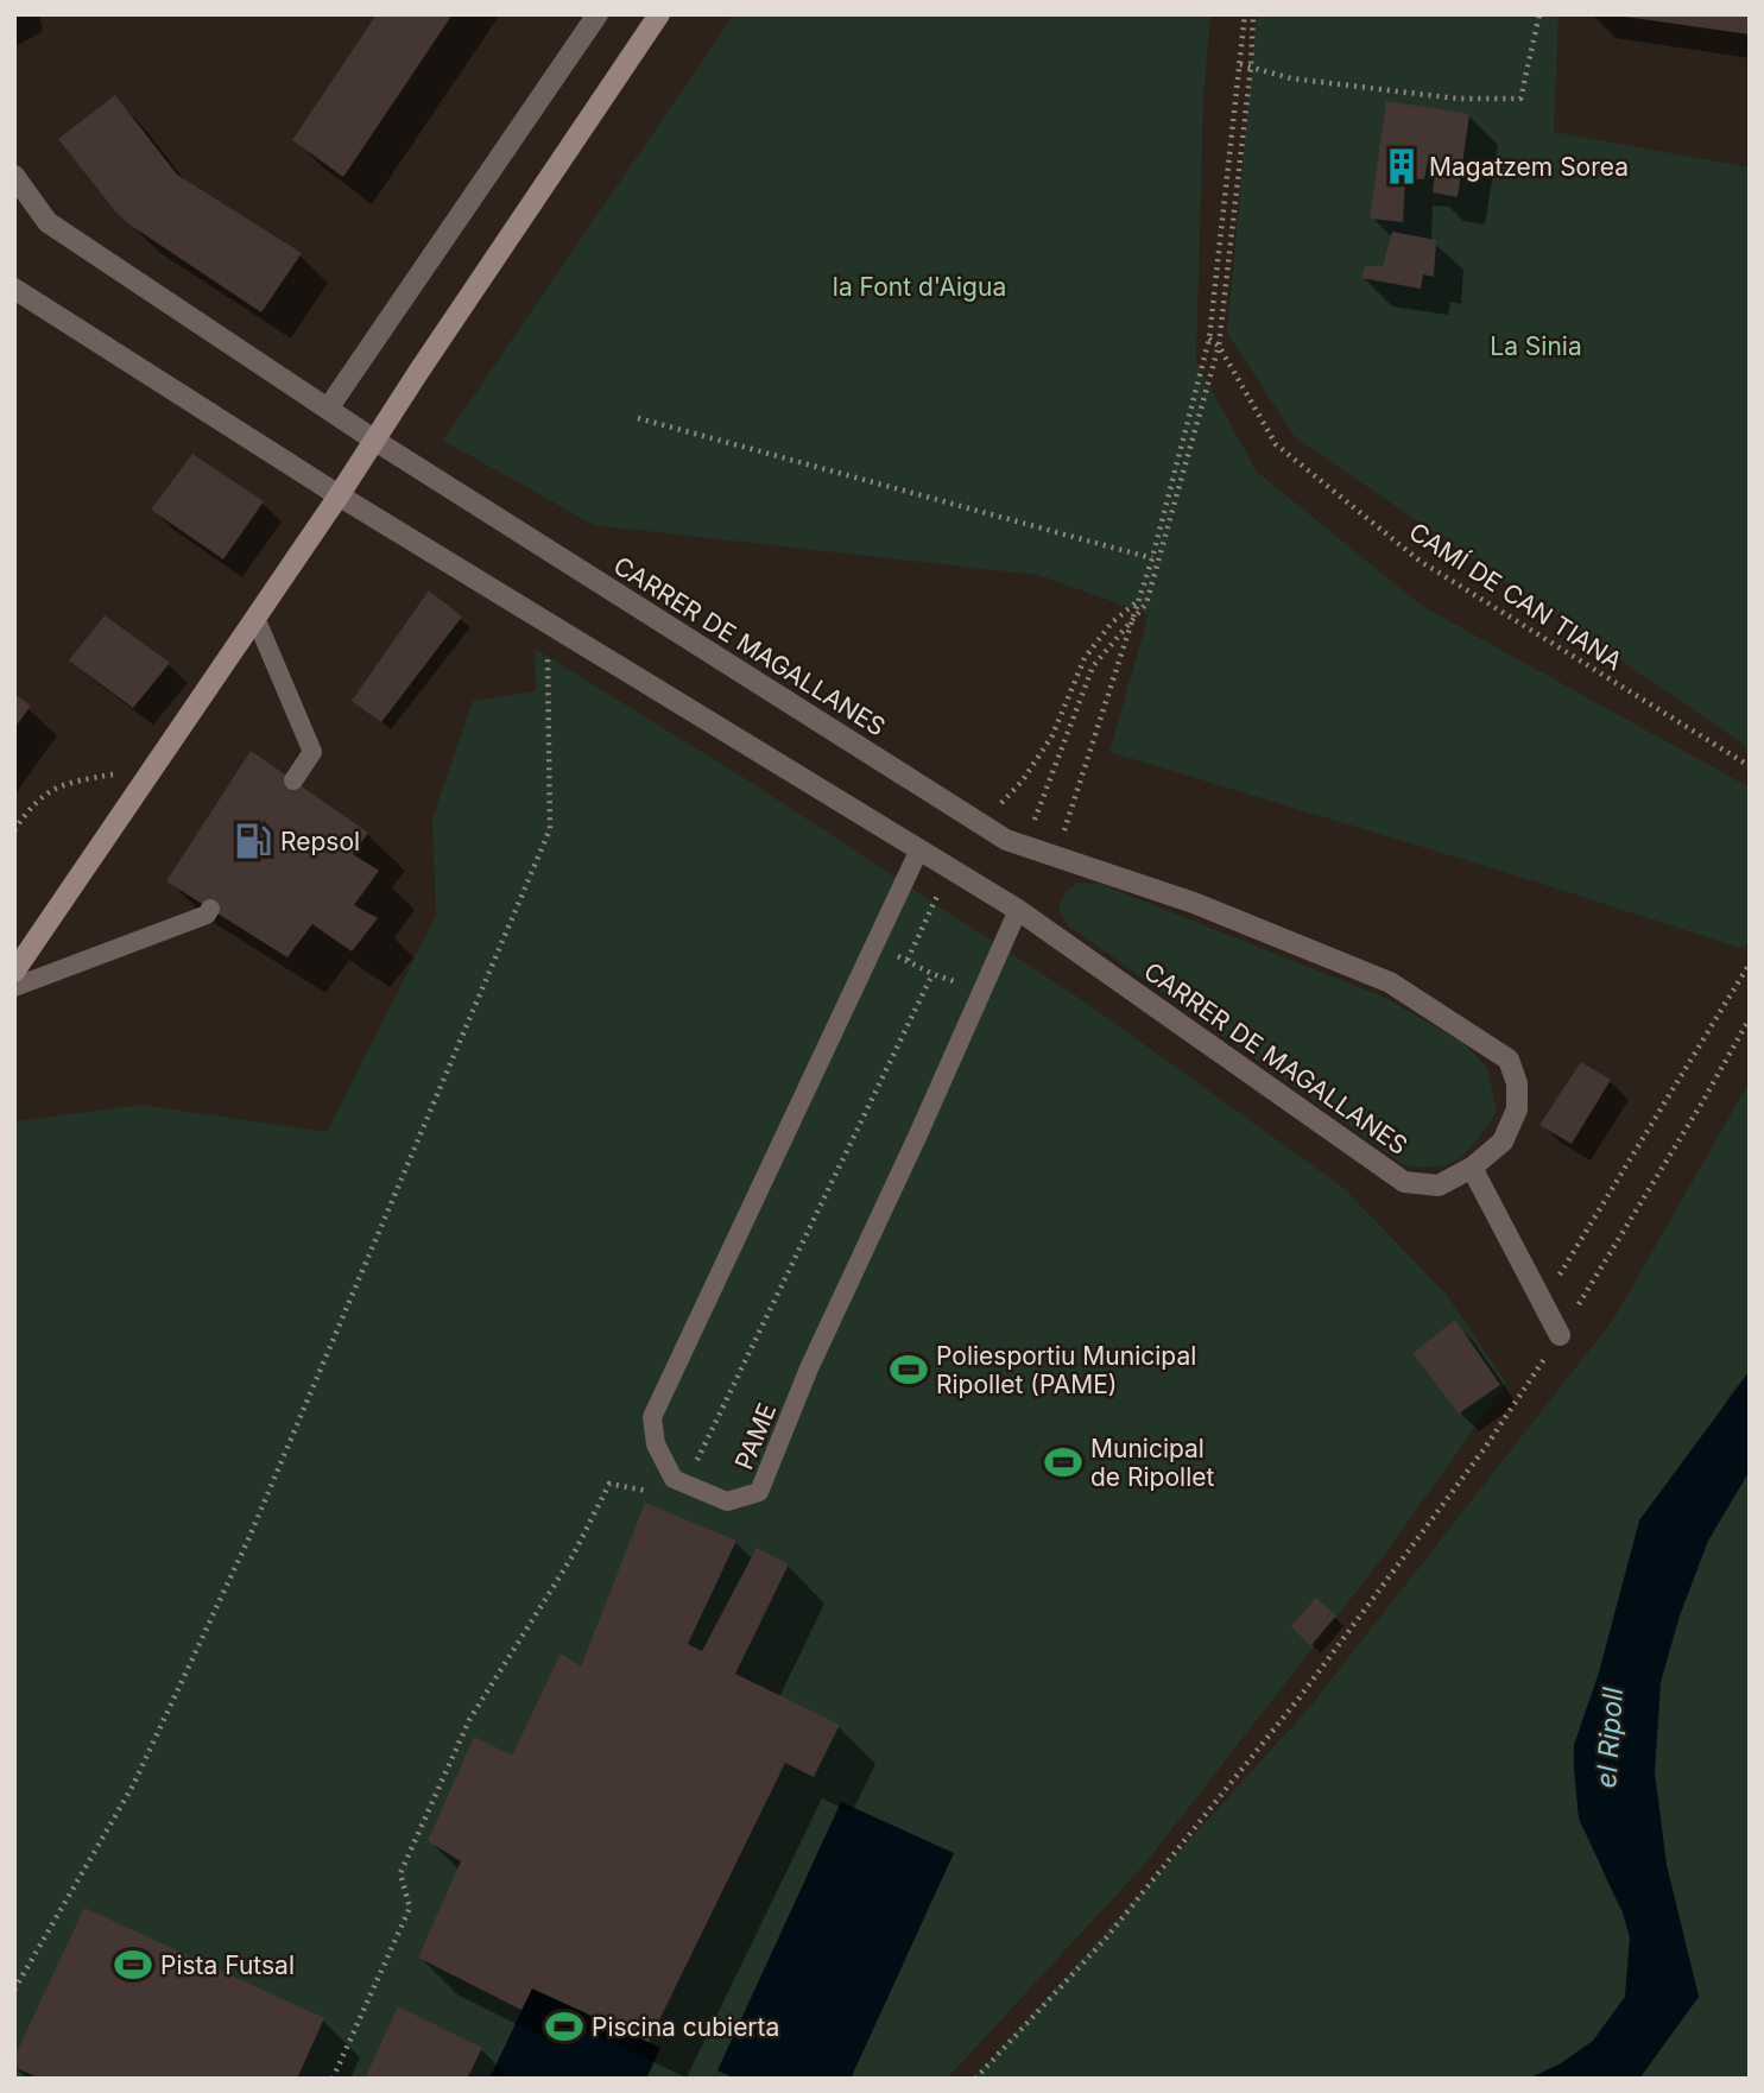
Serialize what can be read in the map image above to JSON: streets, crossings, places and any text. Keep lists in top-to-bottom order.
{
  "streets": {
    "street": ["CARRER DE MAGALLANES"],
    "lane": ["PAME"],
    "path": ["CAMÍ DE CAN TIANA"]
  },
  "crossings": [
    ["CARRER DE MAGALLANES", "PAME"]
  ],
  "water": ["el Ripoll"],
  "parks": ["la Font d'Aigua", "La Sinia"],
  "places": {
    "building": ["Magatzem Sorea"],
    "fuel station": ["Repsol"],
    "sports": [
      "Poliesportiu Municipal Ripollet (PAME)",
      "Municipal de Ripollet",
      "Pista Futsal",
      "Piscina cubierta"
    ]
  }
}
